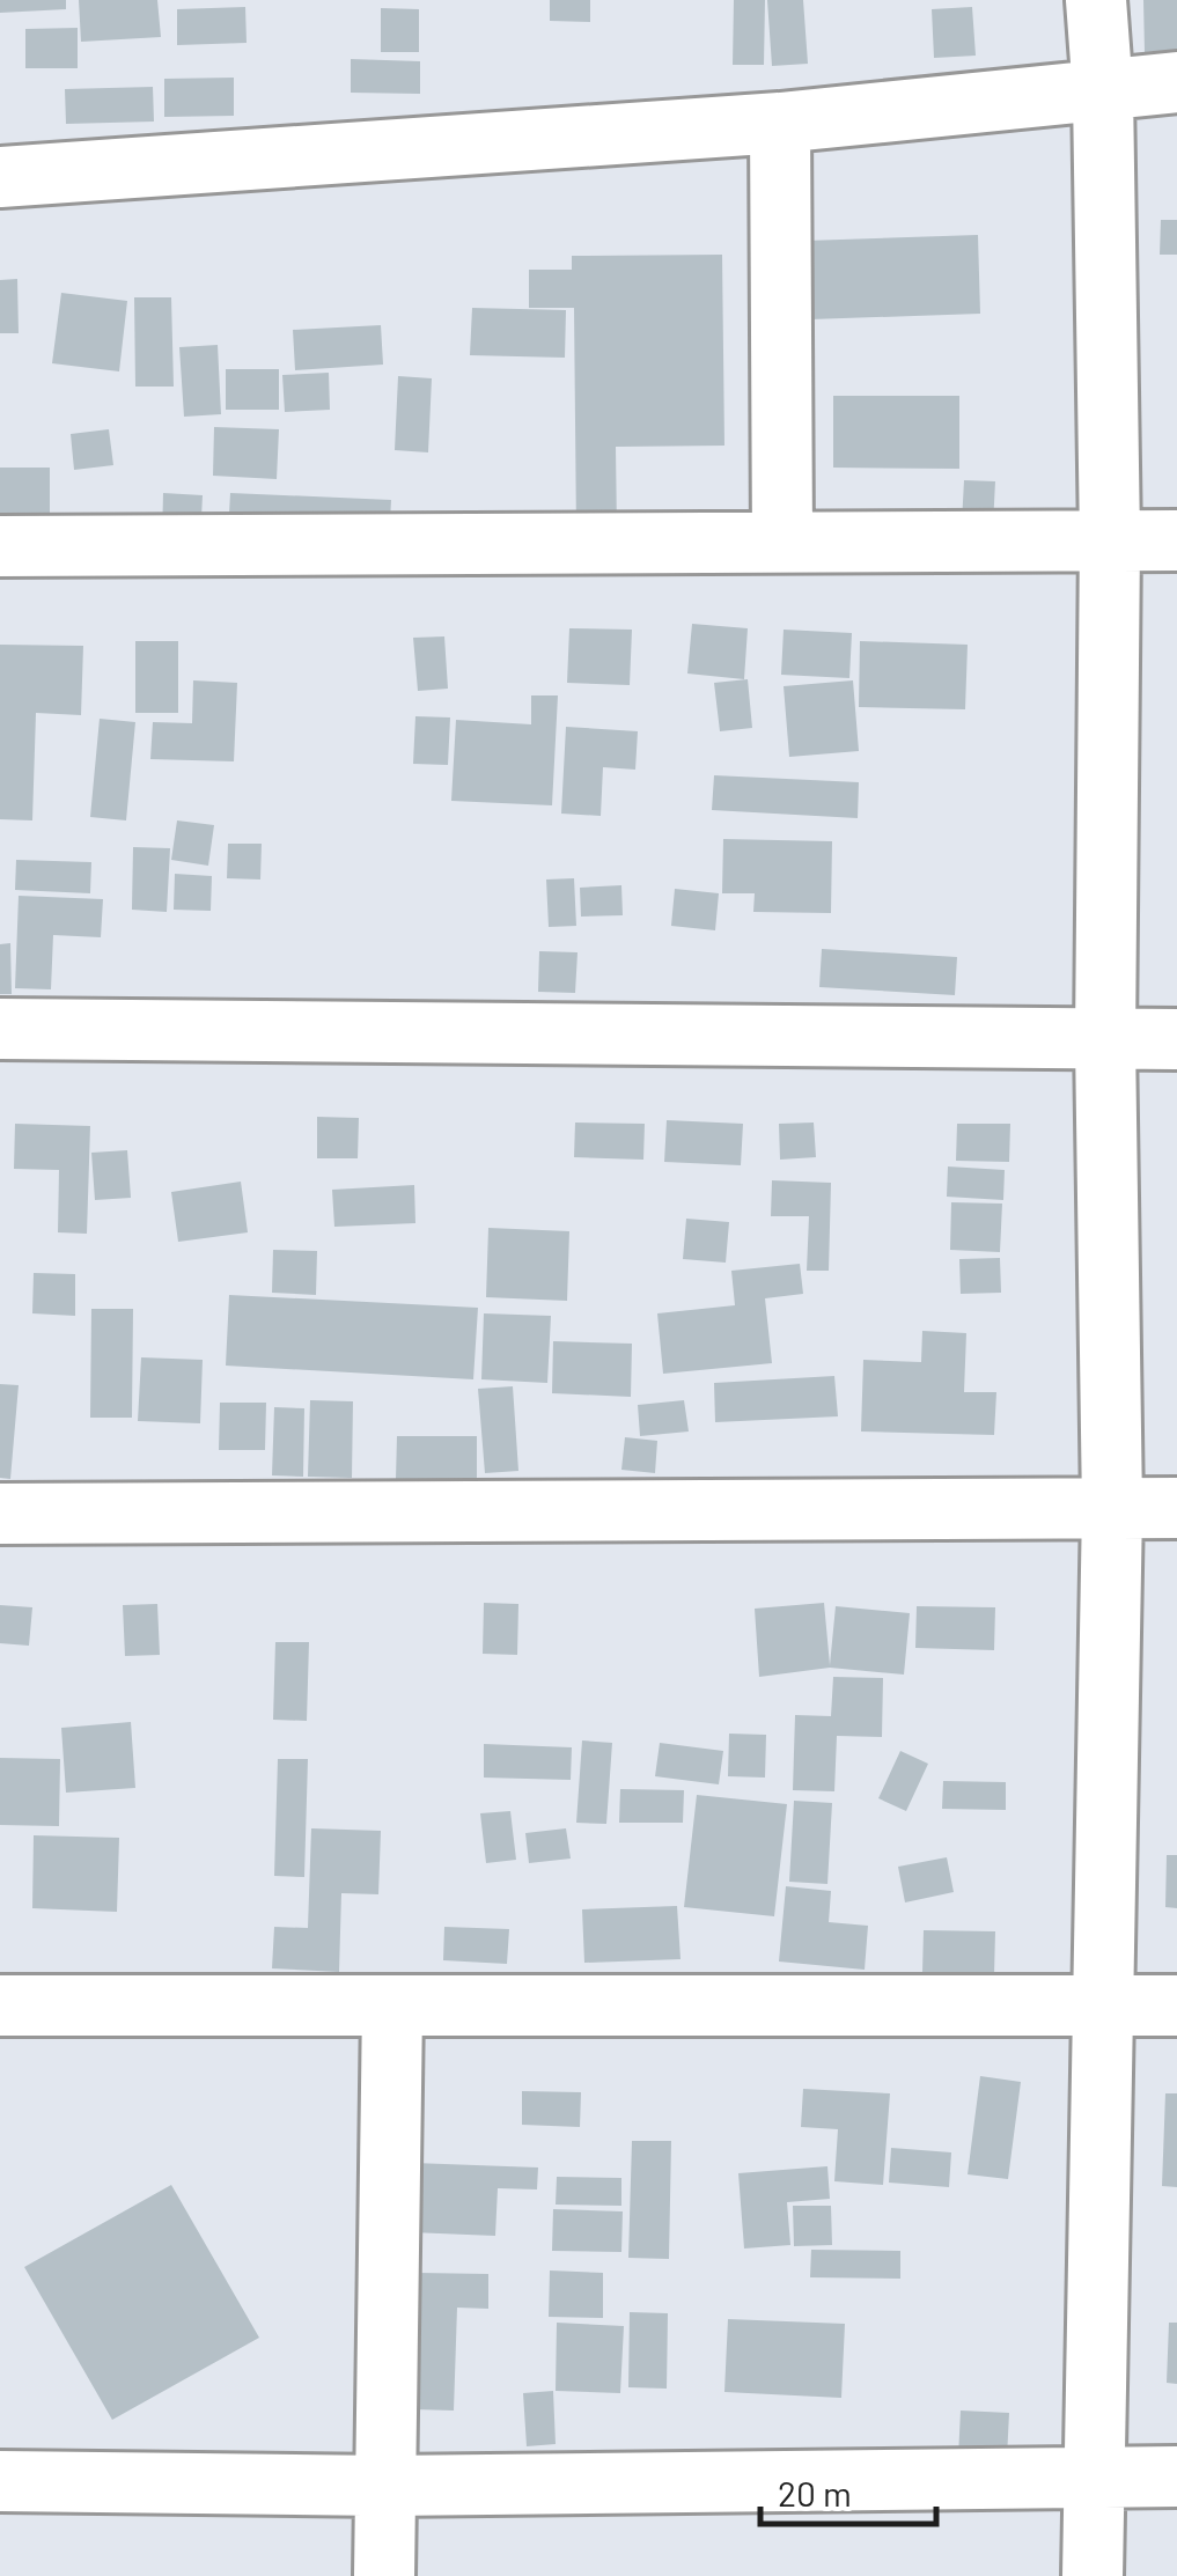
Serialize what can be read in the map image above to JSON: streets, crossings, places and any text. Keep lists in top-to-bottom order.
{
  "scale_bar": "20 m"
}
